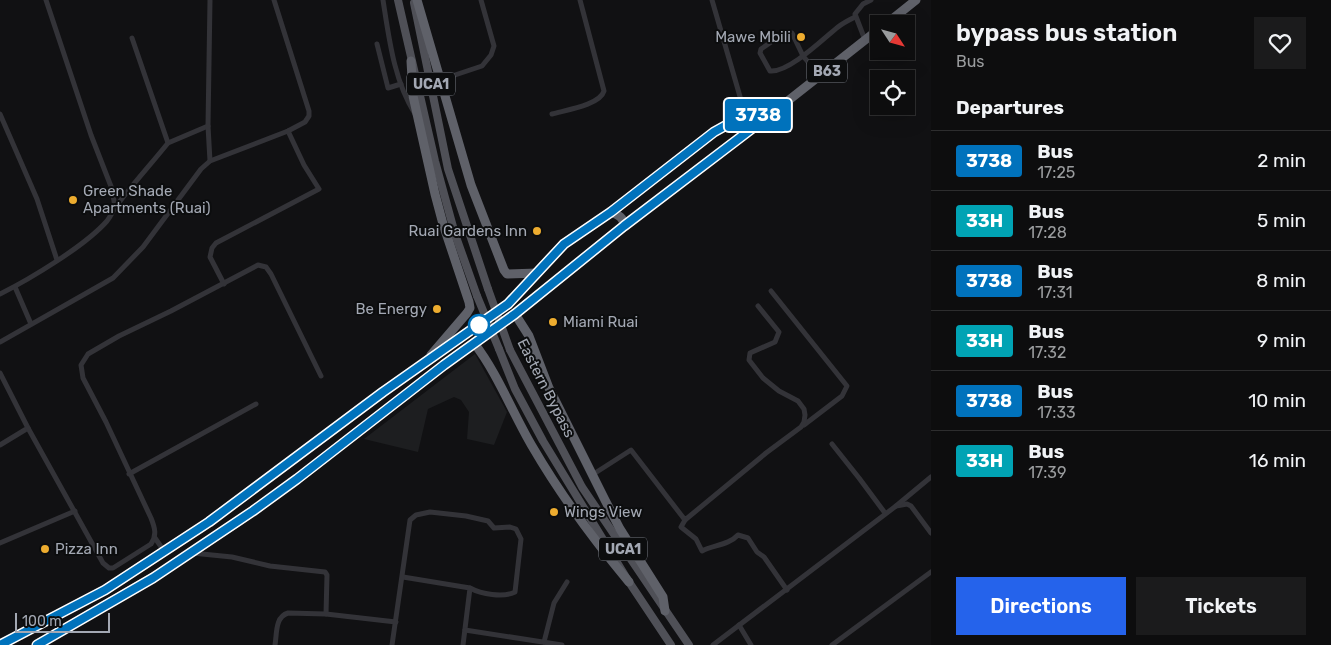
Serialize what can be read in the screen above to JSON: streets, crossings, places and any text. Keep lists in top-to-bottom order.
{
  "streets": {
    "highway": ["B63"],
    "main road": ["UCA1", "Eastern Bypass"]
  },
  "places": [
    "Mawe Mbili",
    "Green Shade Apartments (Ruai)",
    "Ruai Gardens Inn",
    "Be Energy",
    "Miami Ruai",
    "Wings View",
    "Pizza Inn"
  ],
  "lines": ["bus line 3738"],
  "scale_bar": "100 m",
  "north": "bottom right",
  "page": {
    "on_map": "3738",
    "heading": [
      ["bypass bus station", "Bus"],
      "Departures"
    ],
    "list": [
      {
        "mark": "3738",
        "name": "Bus",
        "note": "17:25",
        "value": "2 min"
      },
      {
        "mark": "33H",
        "name": "Bus",
        "note": "17:28",
        "value": "5 min"
      },
      {
        "mark": "3738",
        "name": "Bus",
        "note": "17:31",
        "value": "8 min"
      },
      {
        "mark": "33H",
        "name": "Bus",
        "note": "17:32",
        "value": "9 min"
      },
      {
        "mark": "3738",
        "name": "Bus",
        "note": "17:33",
        "value": "10 min"
      },
      {
        "mark": "33H",
        "name": "Bus",
        "note": "17:39",
        "value": "16 min"
      }
    ],
    "buttons": ["Directions", "Tickets"],
    "scale": "100 m"
  }
}
